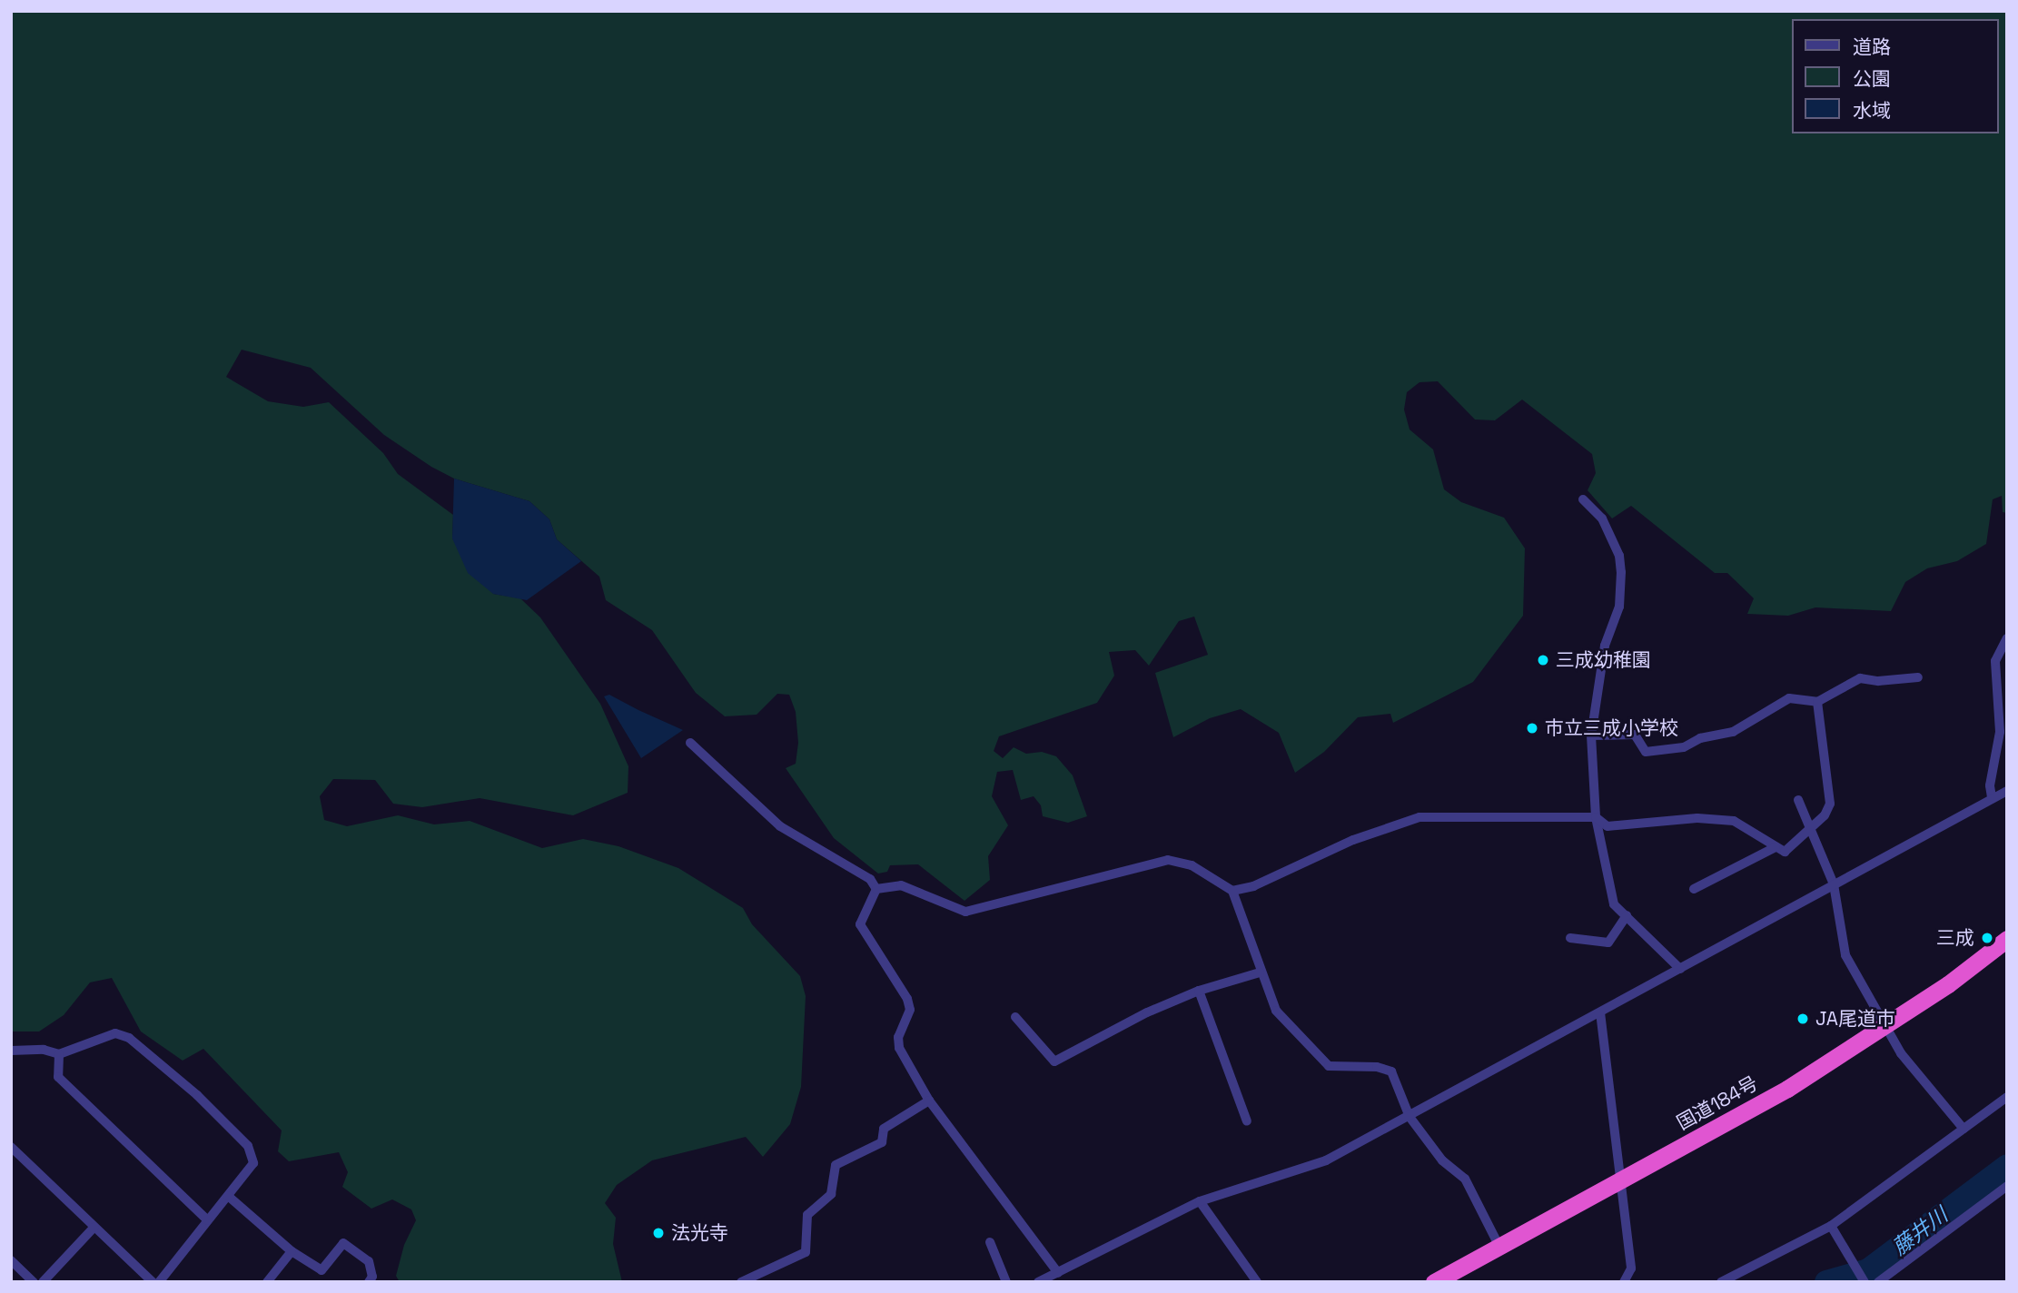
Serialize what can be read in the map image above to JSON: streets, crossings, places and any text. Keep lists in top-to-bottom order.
{
  "streets": {
    "highway": ["国道184号"]
  },
  "water": ["藤井川"],
  "places": [
    "三成幼稚園",
    "市立三成小学校",
    "三成",
    "JA尾道市",
    "法光寺"
  ],
  "legend": ["道路", "公園", "水域"]
}
